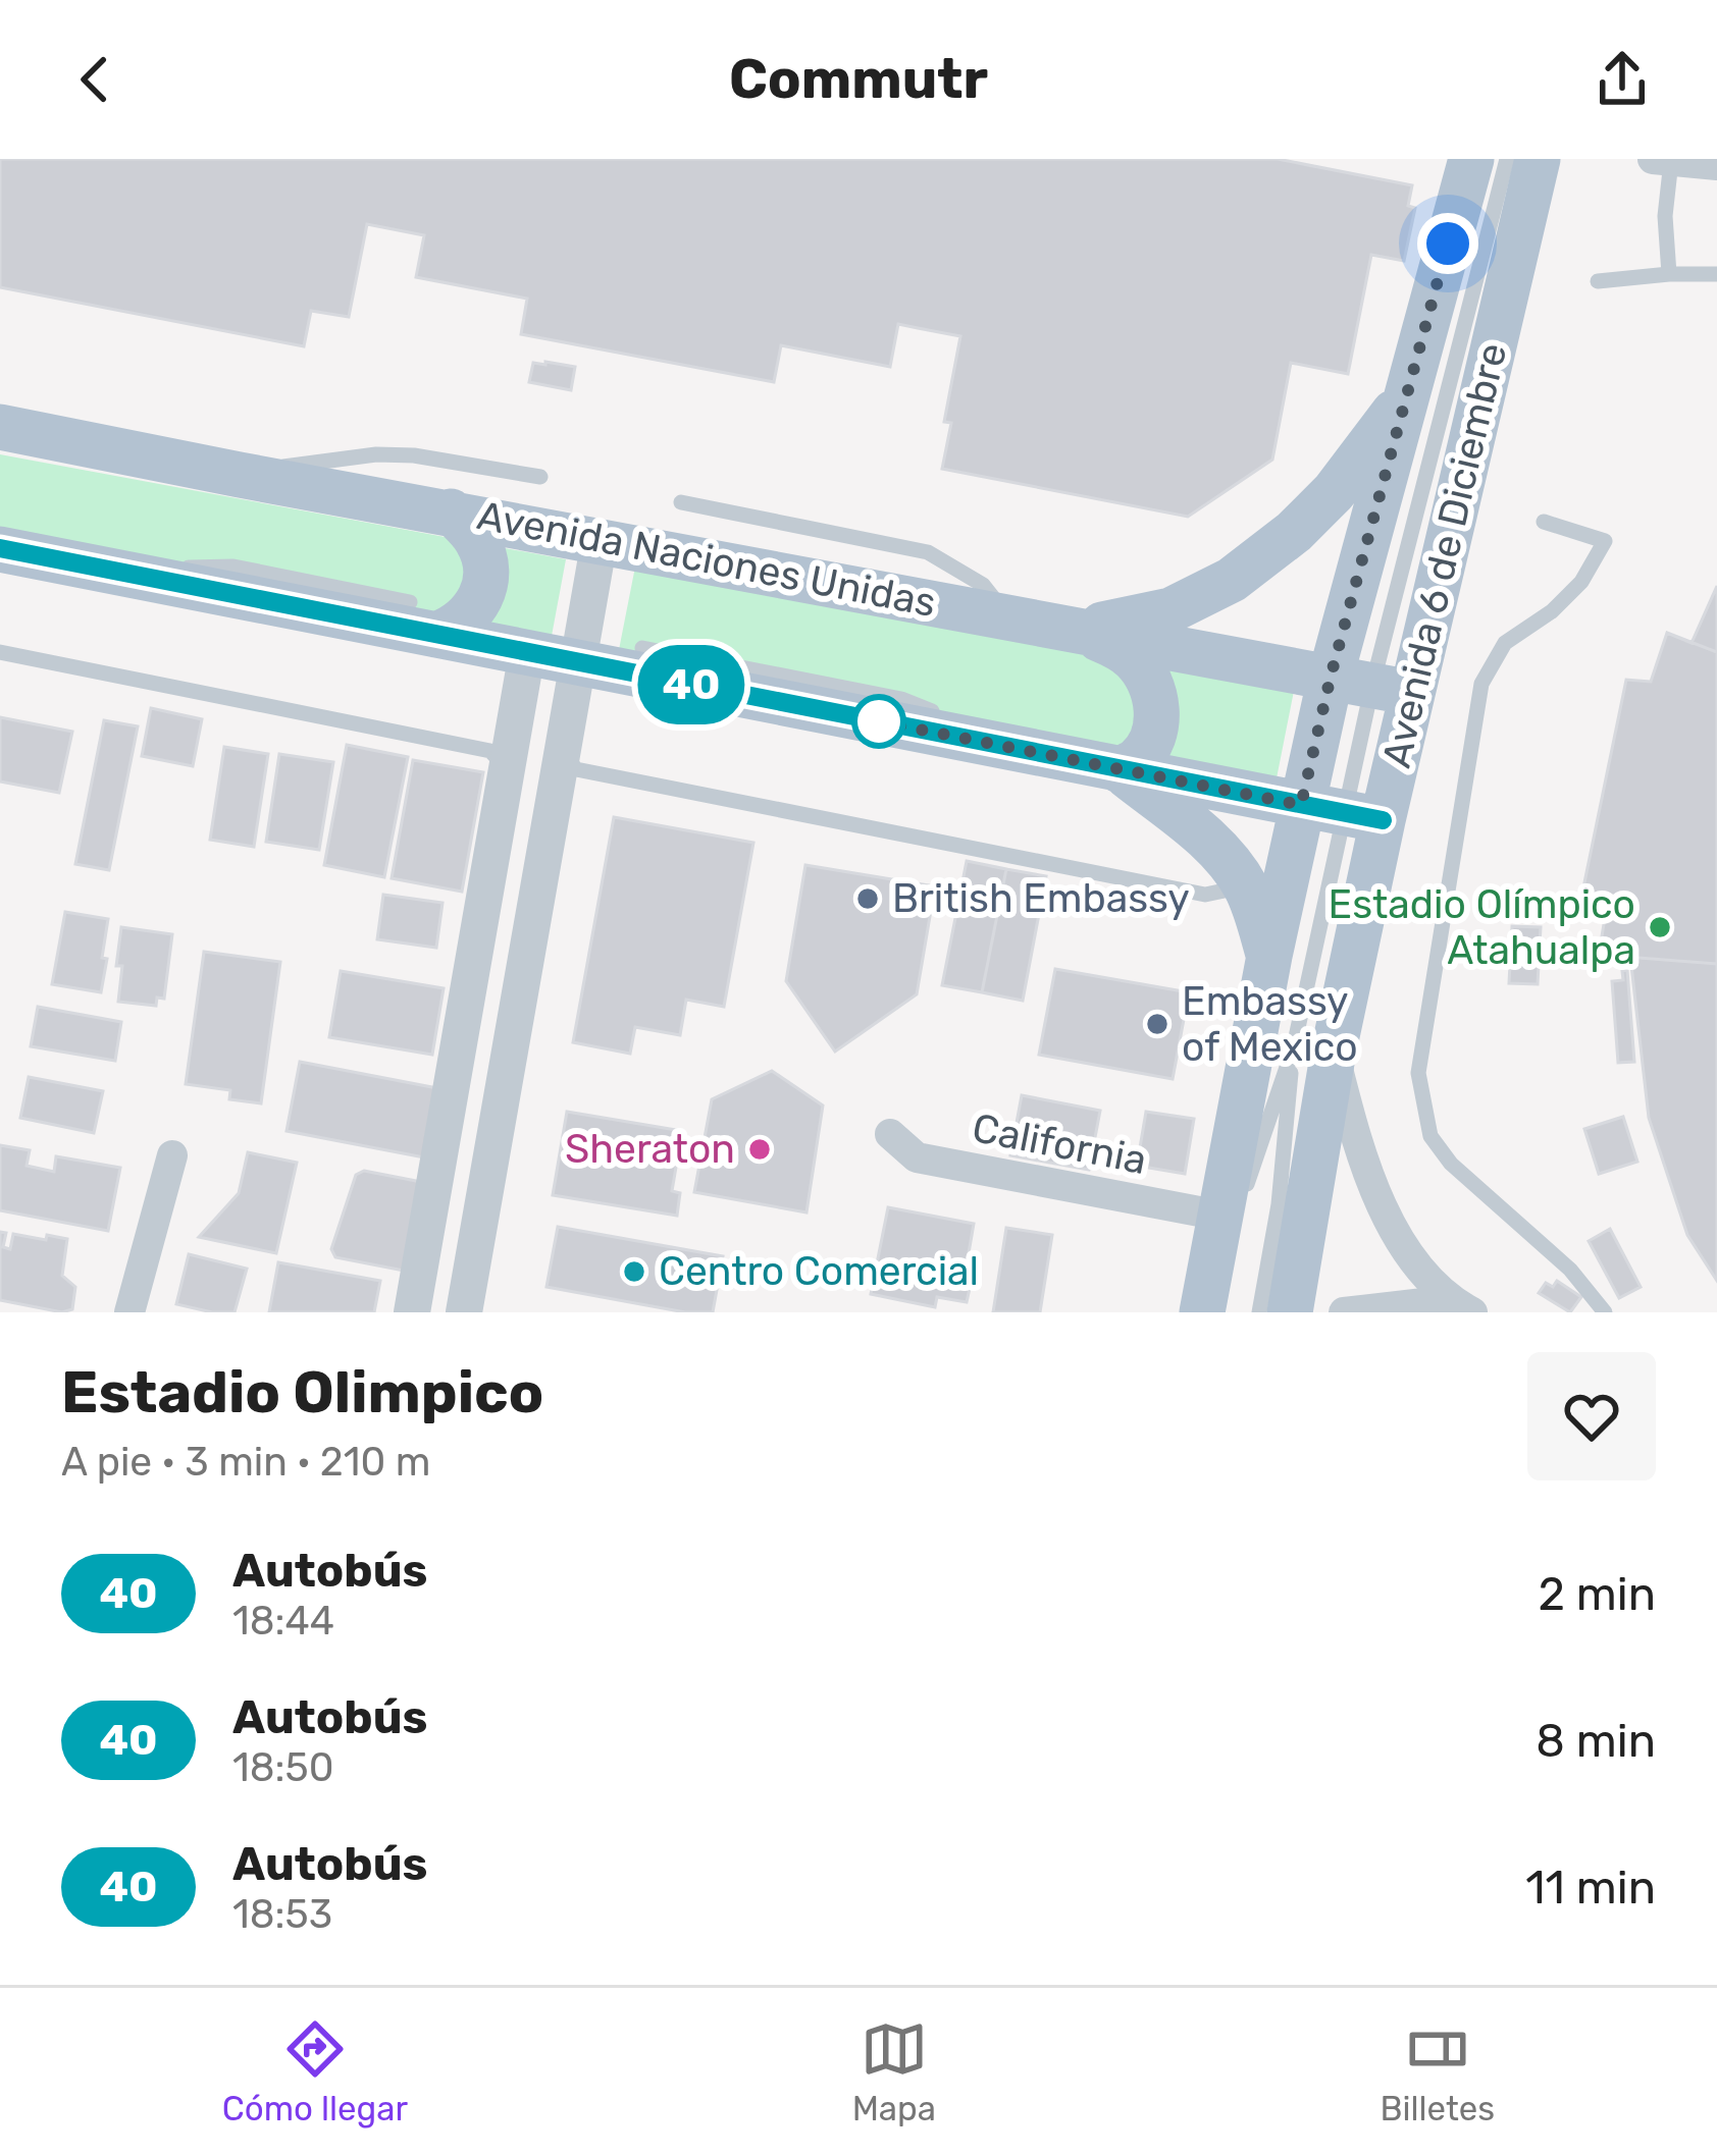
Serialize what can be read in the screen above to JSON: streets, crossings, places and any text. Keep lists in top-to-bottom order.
{
  "streets": {
    "main road": ["Avenida 6 de Diciembre", "Avenida Naciones Unidas"],
    "street": ["California"]
  },
  "crossings": [
    ["Avenida 6 de Diciembre", "Avenida Naciones Unidas"],
    ["Avenida 6 de Diciembre", "California"]
  ],
  "places": [
    "British Embassy",
    "Estadio Olímpico Atahualpa",
    "Embassy of Mexico",
    "Sheraton",
    "Centro Comercial"
  ],
  "lines": ["bus line 40"],
  "page": {
    "header": "Commutr",
    "on_map": "40",
    "heading": ["Estadio Olimpico", "A pie · 3 min · 210 m"],
    "list": [
      {
        "mark": "40",
        "name": "Autobús",
        "note": "18:44",
        "value": "2 min"
      },
      {
        "mark": "40",
        "name": "Autobús",
        "note": "18:50",
        "value": "8 min"
      },
      {
        "mark": "40",
        "name": "Autobús",
        "note": "18:53",
        "value": "11 min"
      }
    ],
    "tabs": ["Cómo llegar", "Mapa", "Billetes"]
  }
}
